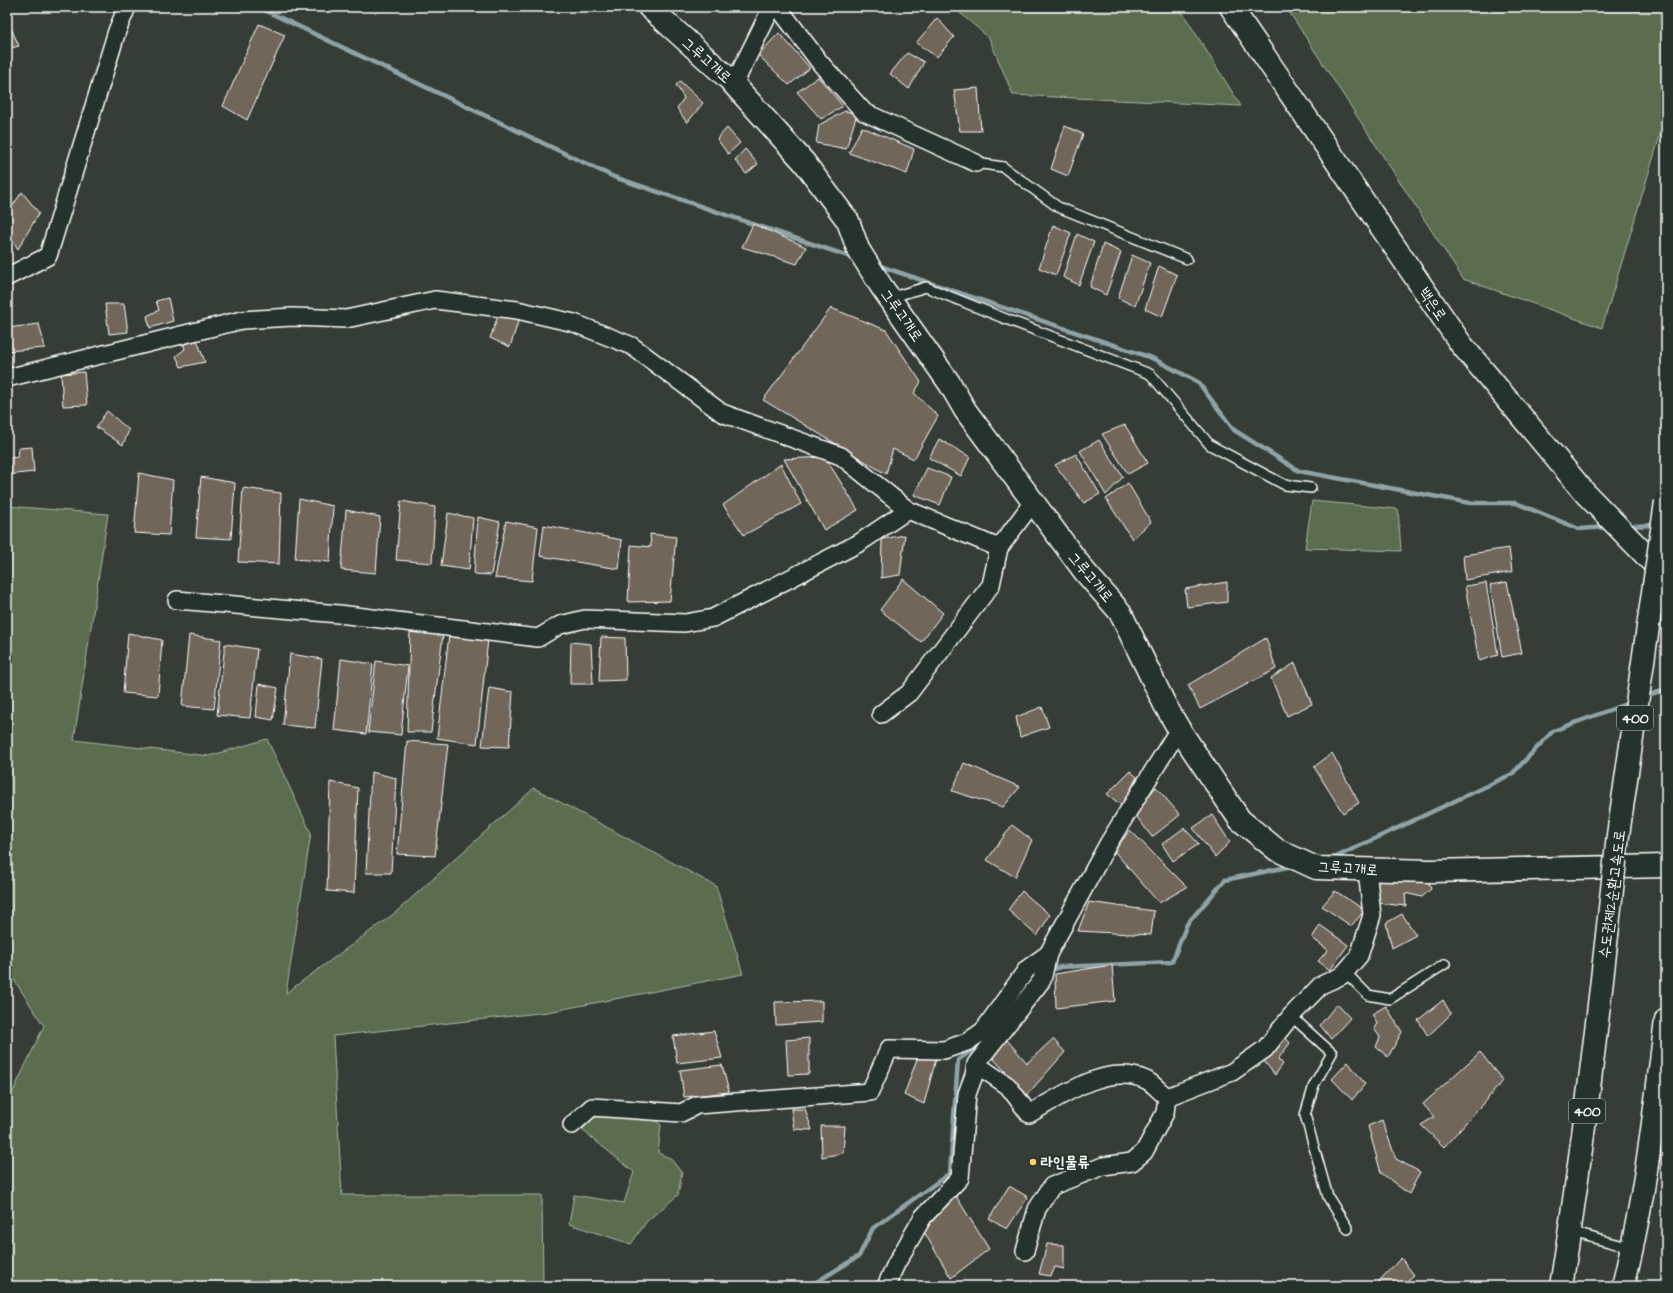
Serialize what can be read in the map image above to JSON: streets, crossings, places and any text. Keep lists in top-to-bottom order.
{
  "streets": {
    "main road": [
      "그루고개로",
      "백은로",
      "400",
      "수도권제2순환고속도로"
    ]
  },
  "places": ["라인물류"]
}
